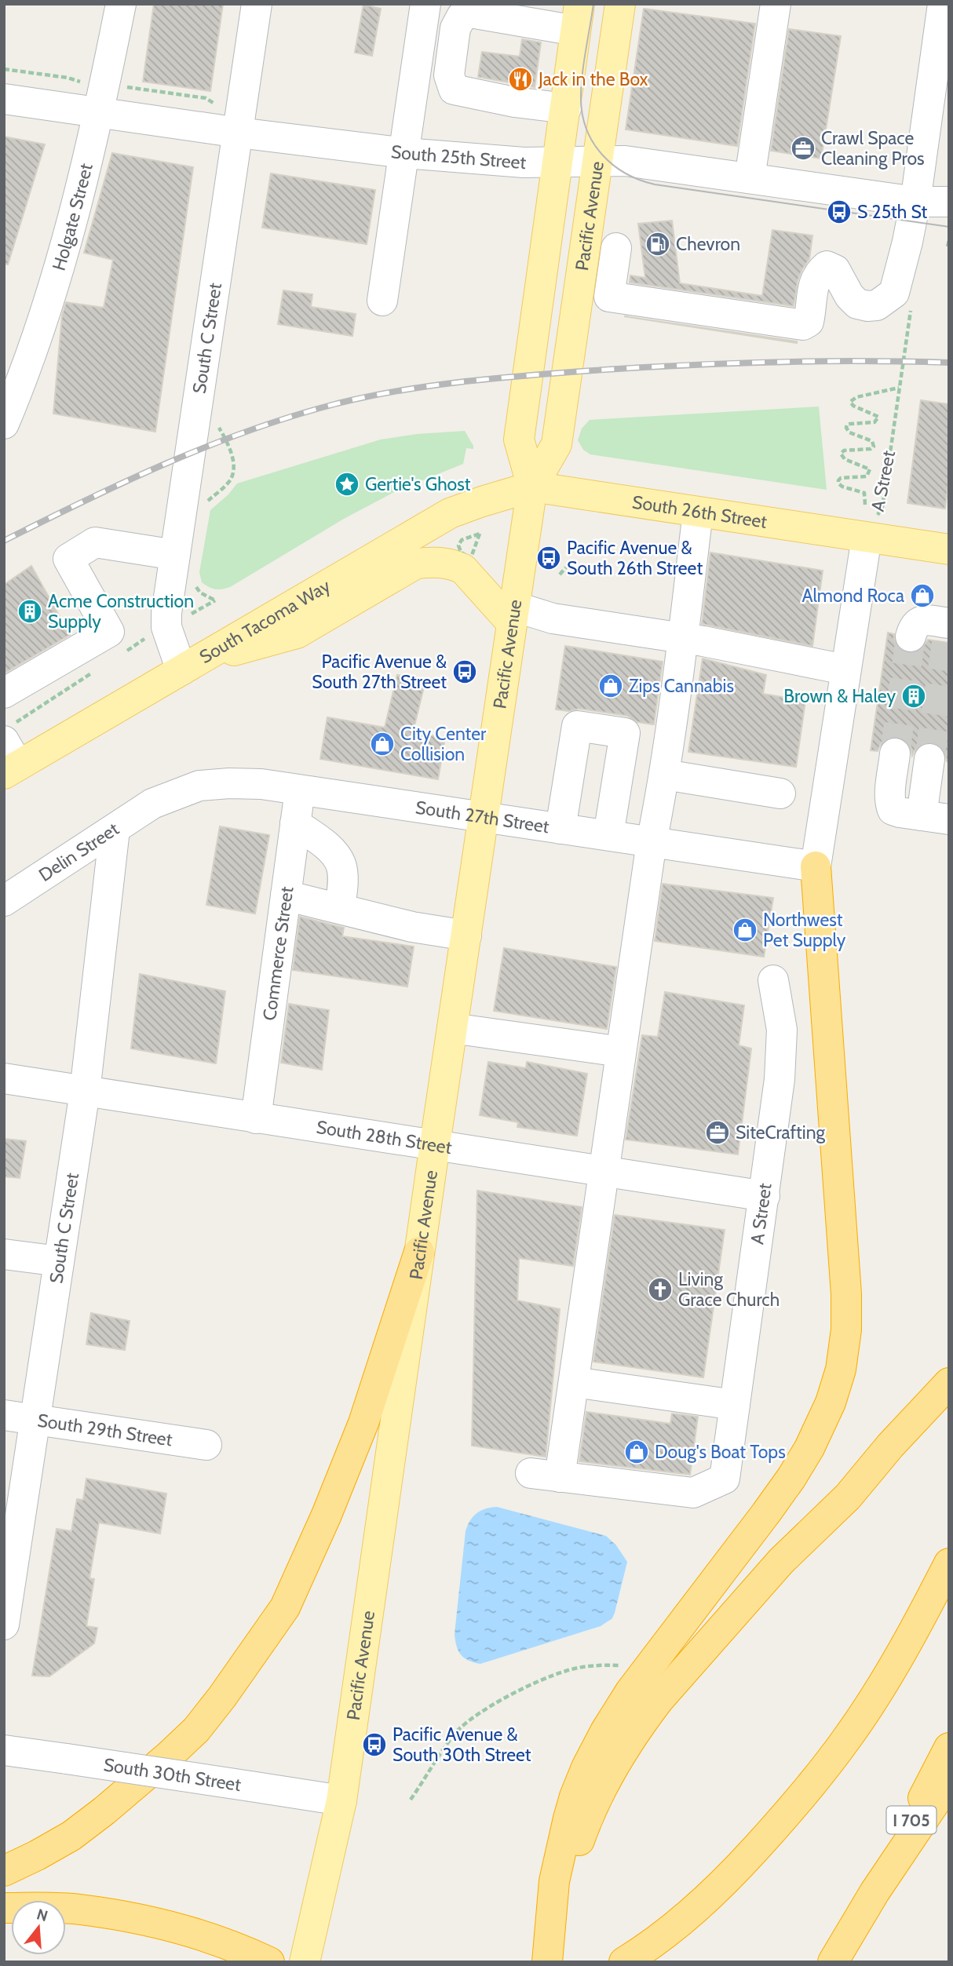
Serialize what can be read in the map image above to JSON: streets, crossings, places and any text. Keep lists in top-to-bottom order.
{
  "streets": {
    "highway": ["I 705"],
    "main road": ["Pacific Avenue", "South 26th Street", "South Tacoma Way"],
    "street": [
      "South 25th Street",
      "Holgate Street",
      "South C Street",
      "A Street",
      "South 27th Street",
      "Delin Street",
      "Commerce Street",
      "South 28th Street",
      "South 29th Street",
      "South 30th Street"
    ]
  },
  "crossings": [
    ["South 25th Street", "Pacific Avenue"],
    ["South 25th Street", "Holgate Street"],
    ["South 25th Street", "South C Street"],
    ["Pacific Avenue", "South 26th Street"],
    ["Pacific Avenue", "South Tacoma Way"],
    ["Pacific Avenue", "South 27th Street"],
    ["Pacific Avenue", "South 28th Street"],
    ["Pacific Avenue", "South 30th Street"],
    ["South C Street", "South Tacoma Way"],
    ["South C Street", "Delin Street"],
    ["South C Street", "South 28th Street"],
    ["South C Street", "South 29th Street"],
    ["A Street", "South 26th Street"],
    ["A Street", "South 28th Street"],
    ["South 26th Street", "South Tacoma Way"],
    ["South 27th Street", "Delin Street"],
    ["South 27th Street", "Commerce Street"],
    ["Commerce Street", "South 28th Street"]
  ],
  "places": {
    "restaurant": ["Jack in the Box"],
    "office": ["Crawl Space Cleaning Pros", "SiteCrafting"],
    "bus stop": [
      "S 25th St",
      "Pacific Avenue & South 26th Street",
      "Pacific Avenue & South 27th Street",
      "Pacific Avenue & South 30th Street"
    ],
    "fuel station": ["Chevron"],
    "place": ["Gertie's Ghost"],
    "shop": [
      "Almond Roca",
      "Zips Cannabis",
      "City Center Collision",
      "Northwest Pet Supply",
      "Doug's Boat Tops"
    ],
    "building": ["Acme Construction Supply", "Brown & Haley"],
    "church": ["Living Grace Church"]
  },
  "north": "top"
}
